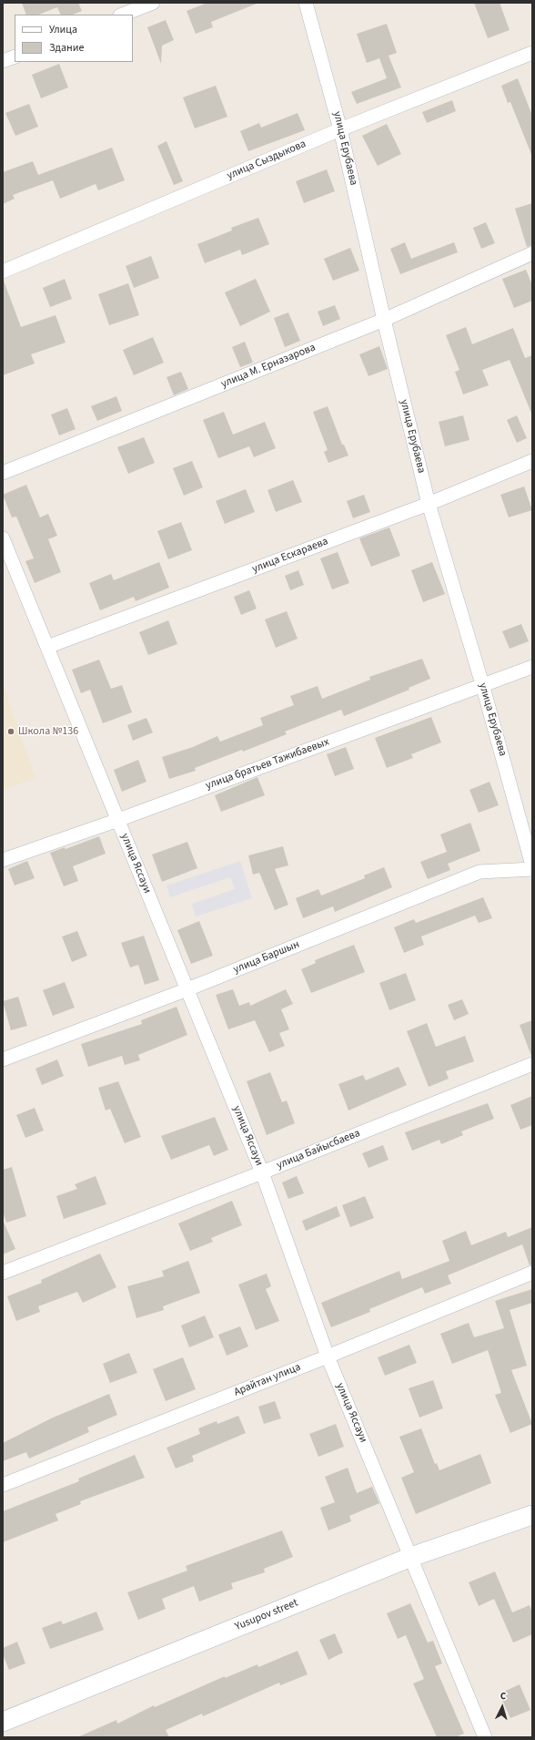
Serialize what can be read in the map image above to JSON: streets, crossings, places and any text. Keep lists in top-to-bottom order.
{
  "streets": {
    "street": [
      "улица Ерубаева",
      "улица Сыздыкова",
      "улица М. Ерназарова",
      "улица Ескараева",
      "улица братьев Тажибаевых",
      "улица Яссауи",
      "улица Баршын",
      "улица Байысбаева",
      "Арайтан улица",
      "Yusupov street"
    ]
  },
  "crossings": [
    ["улица Ерубаева", "улица Сыздыкова"],
    ["улица Ерубаева", "улица М. Ерназарова"],
    ["улица Ерубаева", "улица Ескараева"],
    ["улица Ерубаева", "улица братьев Тажибаевых"],
    ["улица Ескараева", "улица Яссауи"],
    ["улица братьев Тажибаевых", "улица Яссауи"],
    ["улица Яссауи", "улица Баршын"],
    ["улица Яссауи", "улица Байысбаева"],
    ["улица Яссауи", "Арайтан улица"],
    ["улица Яссауи", "Yusupov street"]
  ],
  "places": ["Школа №136"],
  "legend": ["Улица", "Здание"],
  "north": "top"
}
